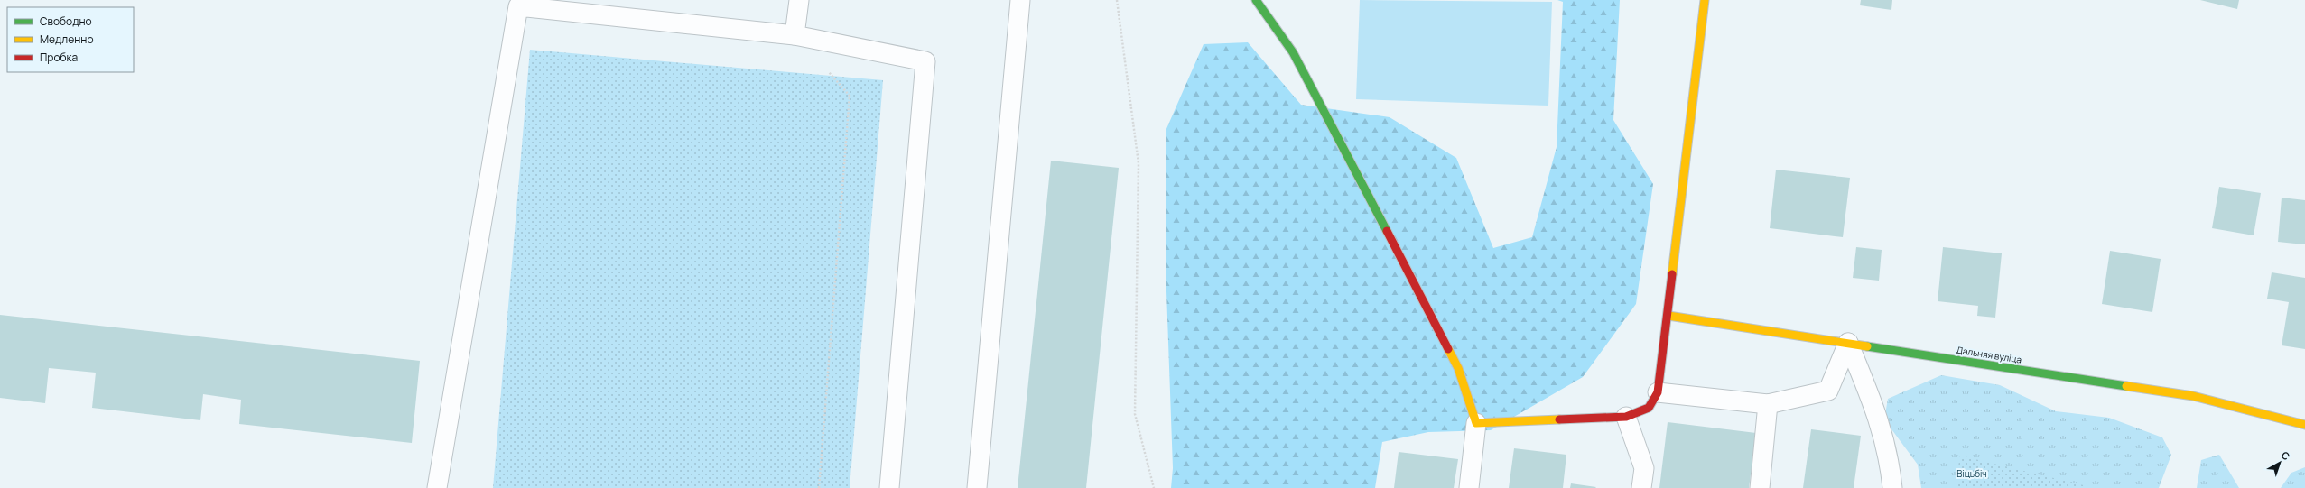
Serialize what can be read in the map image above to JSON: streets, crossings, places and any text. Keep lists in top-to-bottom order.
{
  "streets": {
    "street": ["Дальняя вуліца"]
  },
  "parks": ["Віцьбіч"],
  "legend": ["Свободно", "Медленно", "Пробка"],
  "north": "top right"
}
